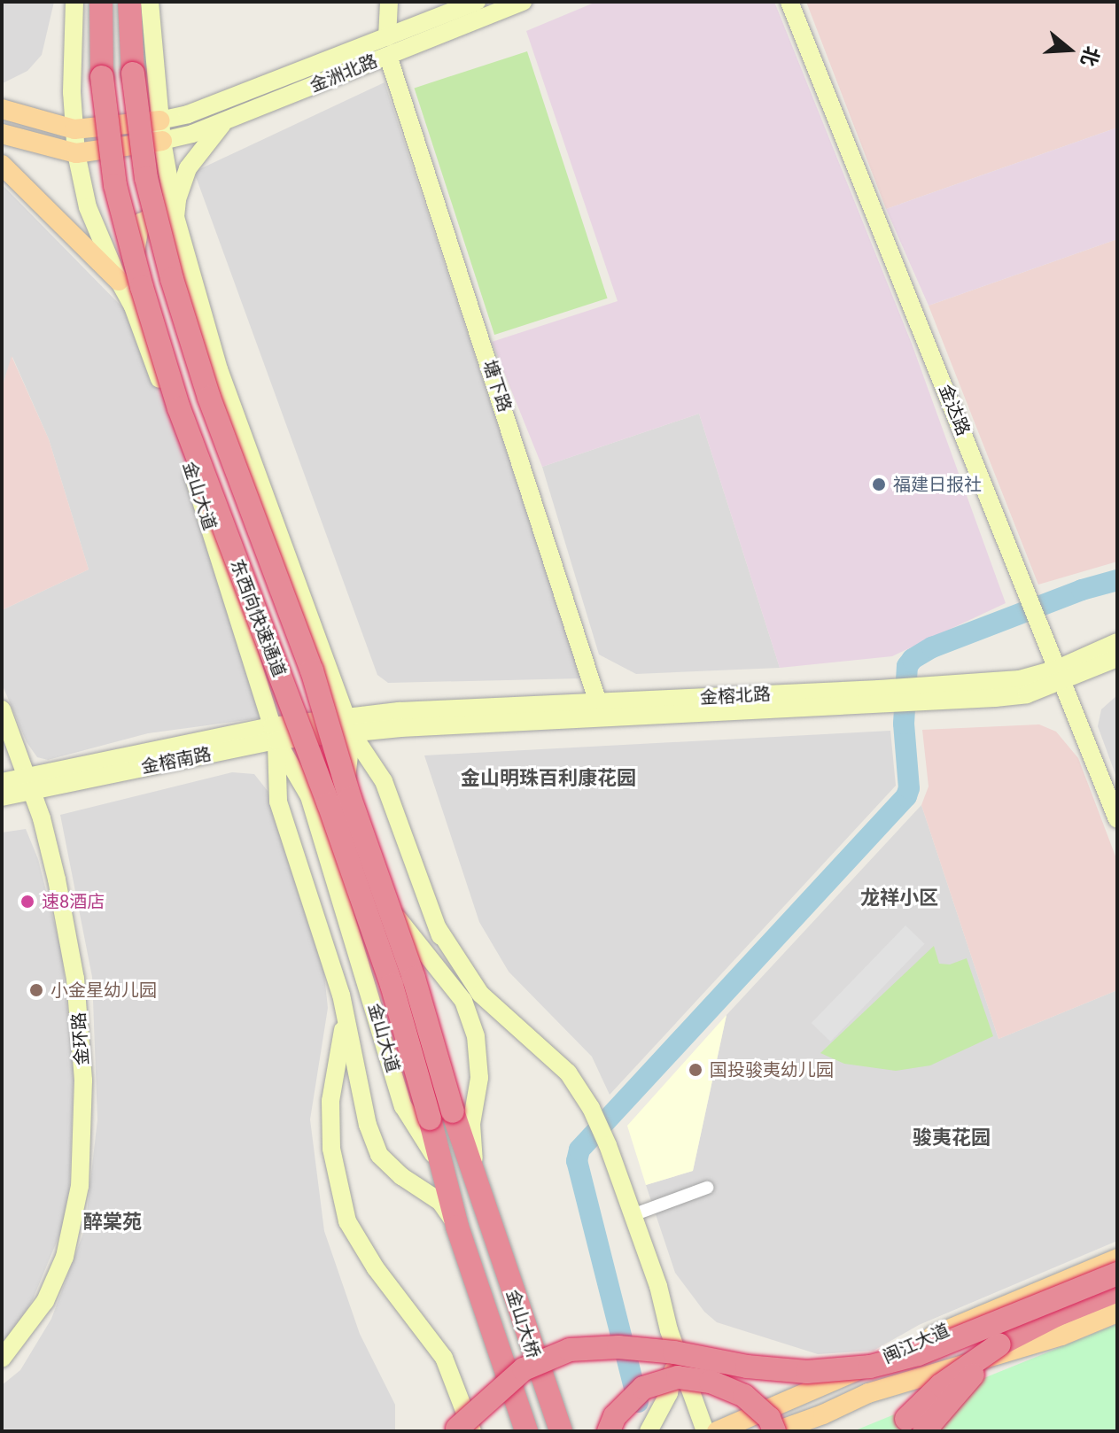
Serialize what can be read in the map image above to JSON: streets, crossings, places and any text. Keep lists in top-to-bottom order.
{
  "streets": {
    "highway": ["东西向快速通道", "金山大桥"],
    "main road": [
      "金洲北路",
      "塘下路",
      "金达路",
      "金山大道",
      "金榕北路",
      "金榕南路",
      "金环路",
      "闽江大道"
    ]
  },
  "crossings": [
    ["金洲北路", "塘下路"],
    ["塘下路", "金榕北路"],
    ["金达路", "金榕北路"],
    ["金山大道", "东西向快速通道"],
    ["金山大道", "金榕南路"],
    ["东西向快速通道", "金山大桥"],
    ["金榕北路", "金榕南路"],
    ["金榕南路", "金环路"]
  ],
  "districts": [
    "金山明珠百利康花园",
    "龙祥小区",
    "骏夷花园",
    "醉棠苑"
  ],
  "places": [
    "福建日报社",
    "速8酒店",
    "小金星幼儿园",
    "国投骏夷幼儿园"
  ],
  "north": "right"
}
